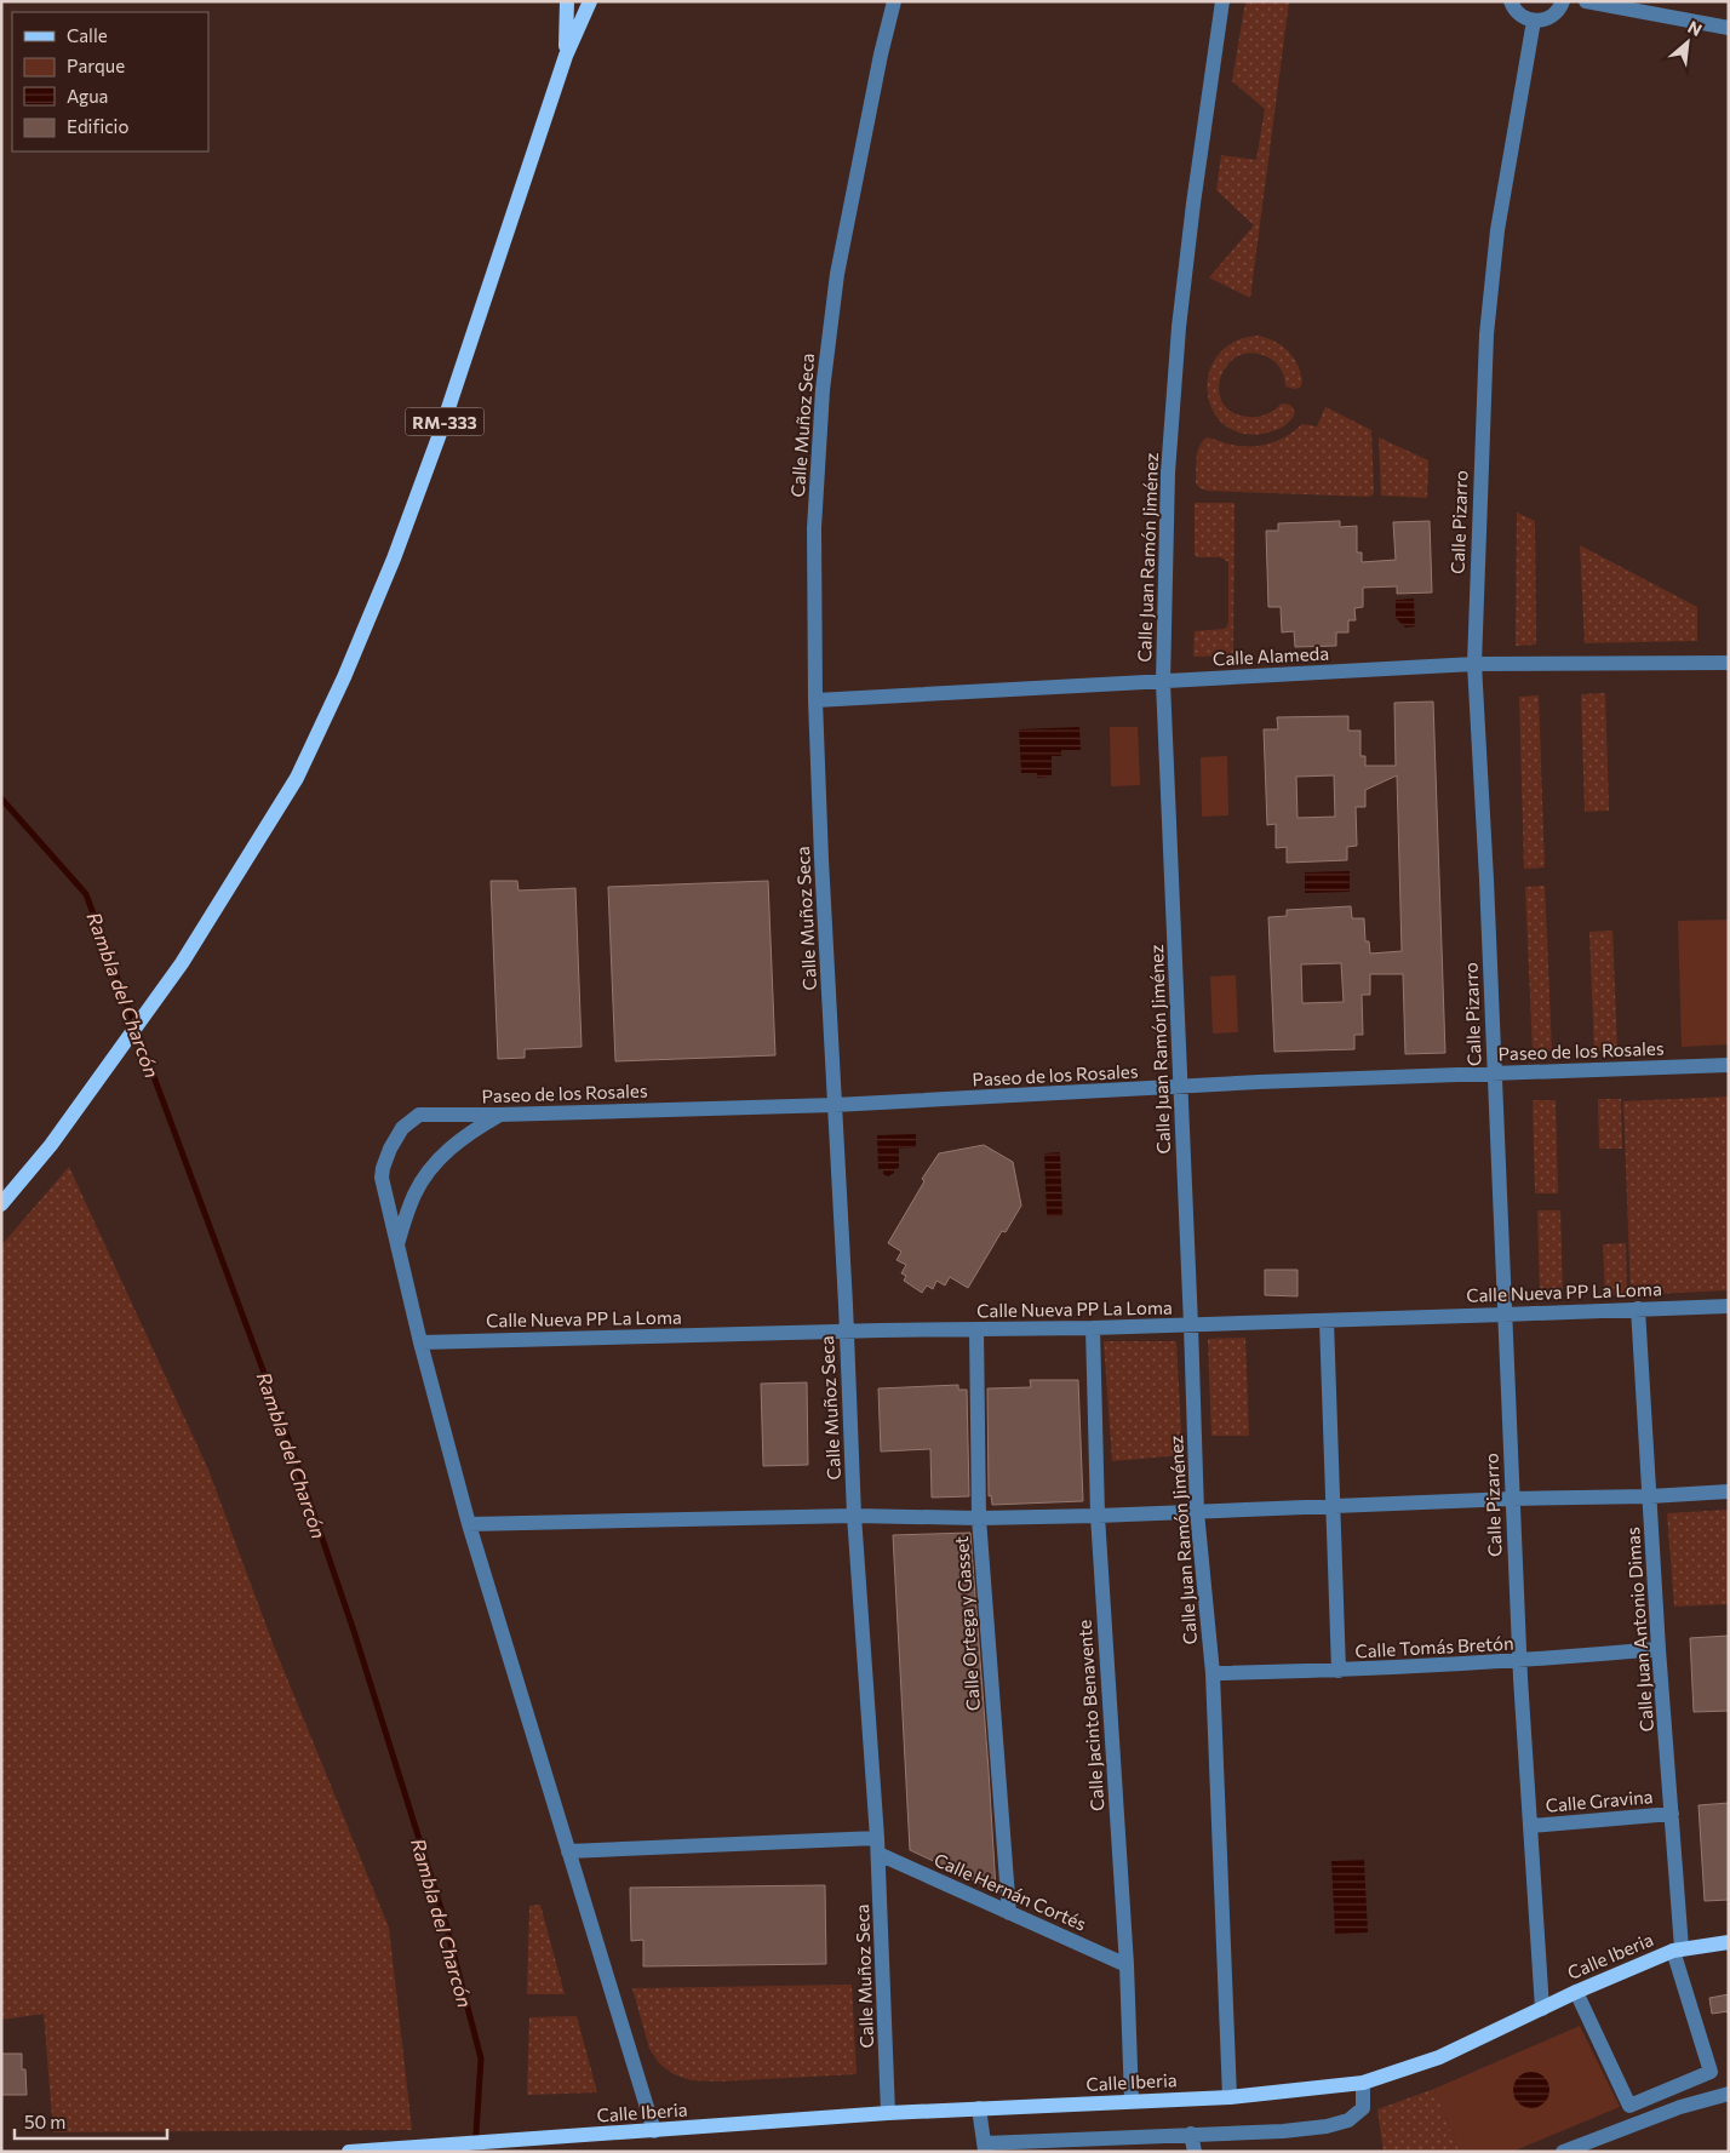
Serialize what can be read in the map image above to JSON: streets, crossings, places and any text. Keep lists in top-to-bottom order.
{
  "streets": {
    "main road": ["RM-333", "Calle Iberia"],
    "street": [
      "Calle Muñoz Seca",
      "Calle Pizarro",
      "Calle Juan Ramón Jiménez",
      "Calle Alameda",
      "Paseo de los Rosales",
      "Calle Nueva PP La Loma",
      "Calle Ortega y Gasset",
      "Calle Juan Antonio Dimas",
      "Calle Tomás Bretón",
      "Calle Jacinto Benavente",
      "Calle Gravina",
      "Calle Hernán Cortés"
    ]
  },
  "crossings": [
    ["Calle Muñoz Seca", "Calle Alameda"],
    ["Calle Muñoz Seca", "Paseo de los Rosales"],
    ["Calle Muñoz Seca", "Calle Nueva PP La Loma"],
    ["Calle Muñoz Seca", "Calle Hernán Cortés"],
    ["Calle Muñoz Seca", "Calle Iberia"],
    ["Calle Pizarro", "Calle Alameda"],
    ["Calle Pizarro", "Paseo de los Rosales"],
    ["Calle Pizarro", "Calle Nueva PP La Loma"],
    ["Calle Pizarro", "Calle Tomás Bretón"],
    ["Calle Pizarro", "Calle Gravina"],
    ["Calle Pizarro", "Calle Iberia"],
    ["Calle Juan Ramón Jiménez", "Calle Alameda"],
    ["Calle Juan Ramón Jiménez", "Paseo de los Rosales"],
    ["Calle Juan Ramón Jiménez", "Calle Nueva PP La Loma"],
    ["Calle Juan Ramón Jiménez", "Calle Tomás Bretón"],
    ["Calle Juan Ramón Jiménez", "Calle Iberia"],
    ["Calle Nueva PP La Loma", "Calle Ortega y Gasset"],
    ["Calle Nueva PP La Loma", "Calle Juan Antonio Dimas"],
    ["Calle Nueva PP La Loma", "Calle Jacinto Benavente"],
    ["Calle Ortega y Gasset", "Calle Hernán Cortés"],
    ["Calle Juan Antonio Dimas", "Calle Tomás Bretón"],
    ["Calle Juan Antonio Dimas", "Calle Gravina"],
    ["Calle Juan Antonio Dimas", "Calle Iberia"],
    ["Calle Jacinto Benavente", "Calle Hernán Cortés"],
    ["Calle Jacinto Benavente", "Calle Iberia"]
  ],
  "water": ["Rambla del Charcón"],
  "legend": [
    "Calle",
    "Parque",
    "Agua",
    "Edificio"
  ],
  "scale_bar": "50 m",
  "north": "top right"
}
